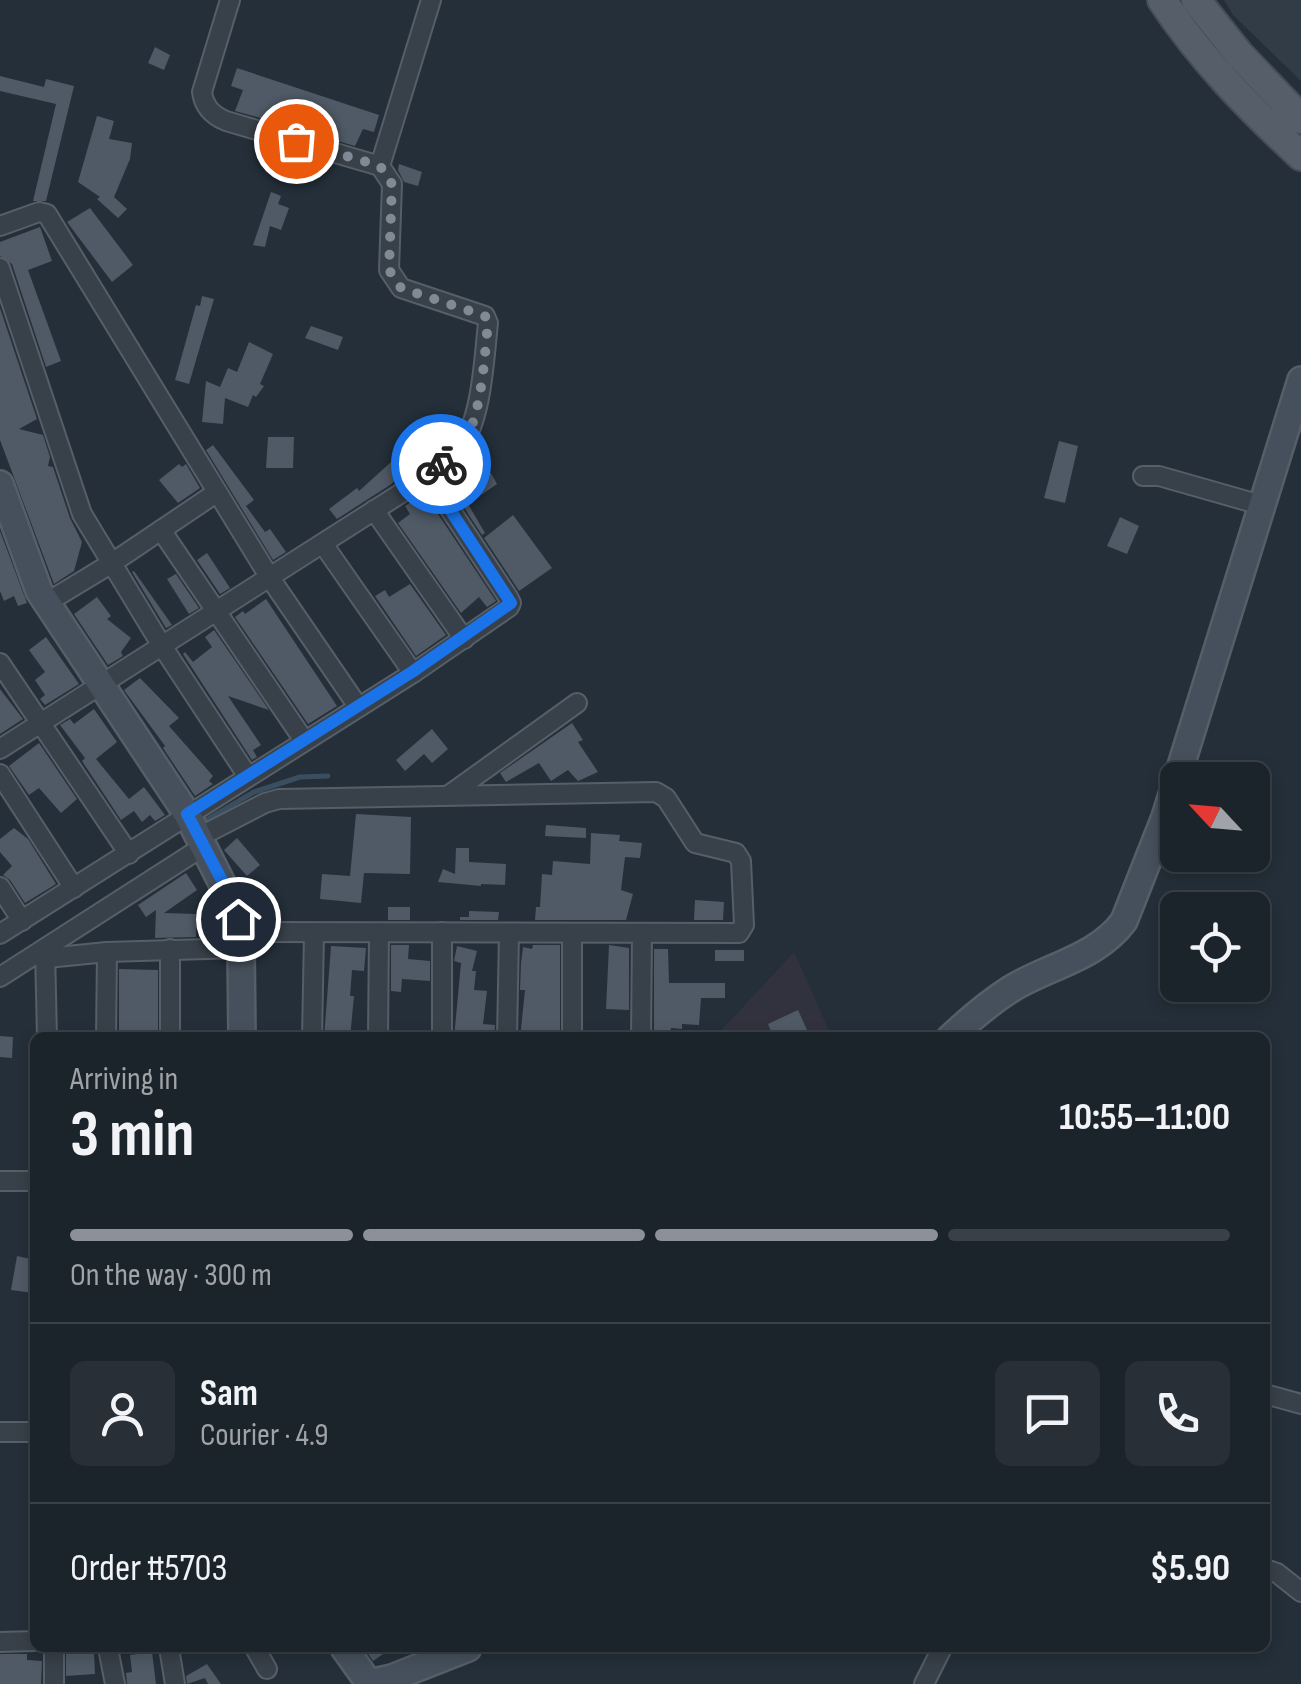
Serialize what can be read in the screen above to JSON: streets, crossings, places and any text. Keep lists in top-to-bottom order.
{
  "north": "top left",
  "page": {
    "heading": ["3 min", "Arriving in", "10:55–11:00"],
    "panel": [
      "Sam",
      "Courier · 4.9",
      "Order #5703",
      "$5.90"
    ],
    "bar": "On the way · 300 m"
  }
}
